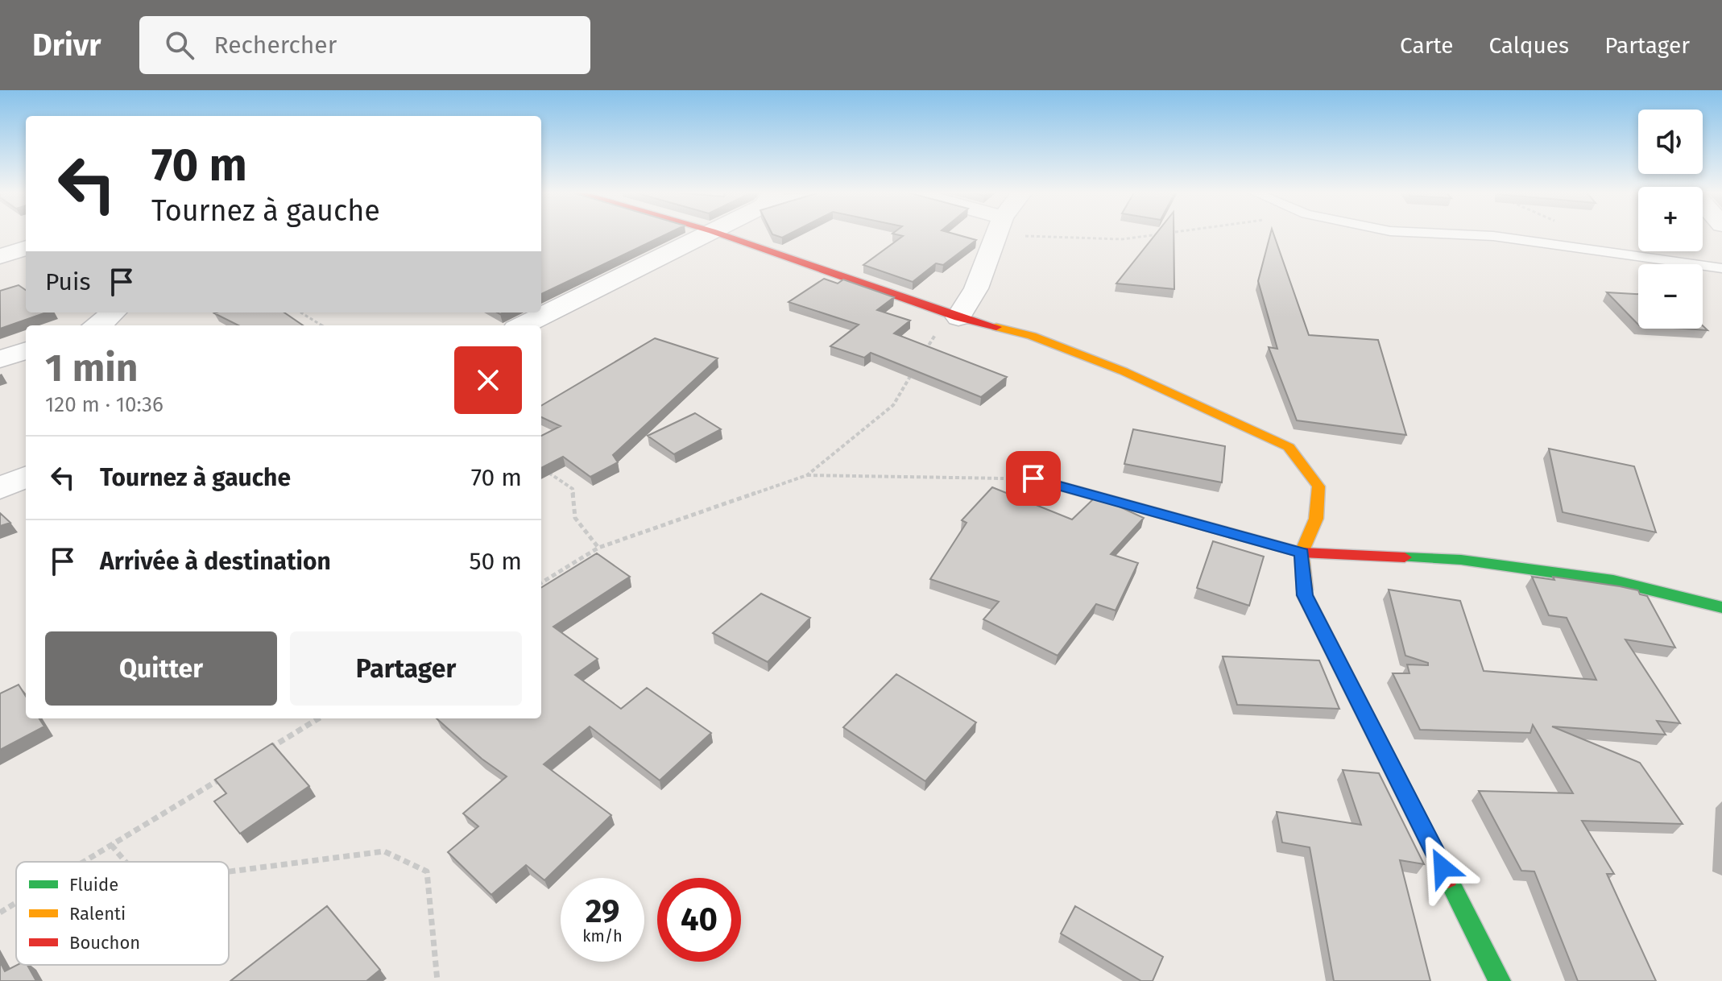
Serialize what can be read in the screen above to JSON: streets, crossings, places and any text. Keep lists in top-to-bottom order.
{
  "legend": ["Fluide", "Ralenti", "Bouchon"],
  "page": {
    "header": "Drivr",
    "search": "Rechercher",
    "nav": ["Carte", "Calques", "Partager"],
    "map_buttons": ["+", "−"],
    "turn": ["70 m", "Tournez à gauche"],
    "then": "Puis",
    "heading": ["1 min", "120 m · 10:36"],
    "list": [
      {
        "name": "Tournez à gauche",
        "value": "70 m"
      },
      {
        "name": "Arrivée à destination",
        "value": "50 m"
      }
    ],
    "buttons": ["Quitter", "Partager"],
    "speed": "29 km/h",
    "limit": "40"
  }
}
